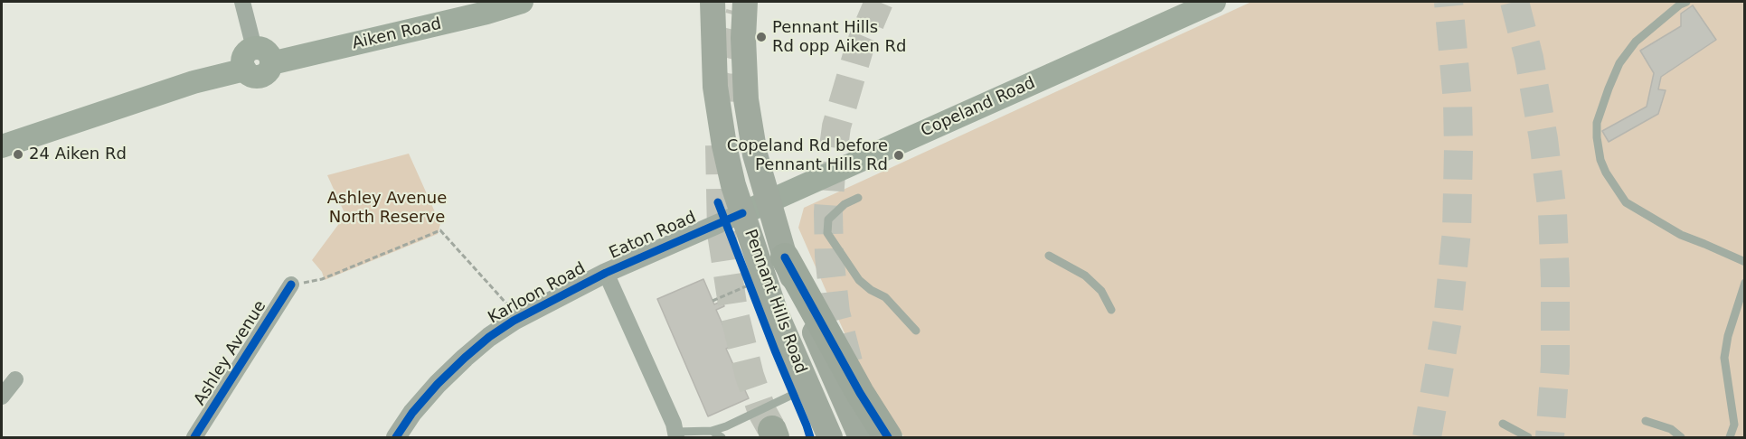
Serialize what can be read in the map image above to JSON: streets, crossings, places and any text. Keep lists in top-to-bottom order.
{
  "streets": {
    "highway": ["Pennant Hills Road"],
    "main road": ["Aiken Road", "Copeland Road"],
    "street": ["Eaton Road", "Karloon Road", "Ashley Avenue"]
  },
  "crossings": [
    ["Copeland Road", "Eaton Road"],
    ["Copeland Road", "Pennant Hills Road"],
    ["Eaton Road", "Karloon Road"],
    ["Eaton Road", "Pennant Hills Road"]
  ],
  "parks": ["Ashley Avenue North Reserve"],
  "places": ["Pennant Hills Rd opp Aiken Rd", "24 Aiken Rd", "Copeland Rd before Pennant Hills Rd"]
}
